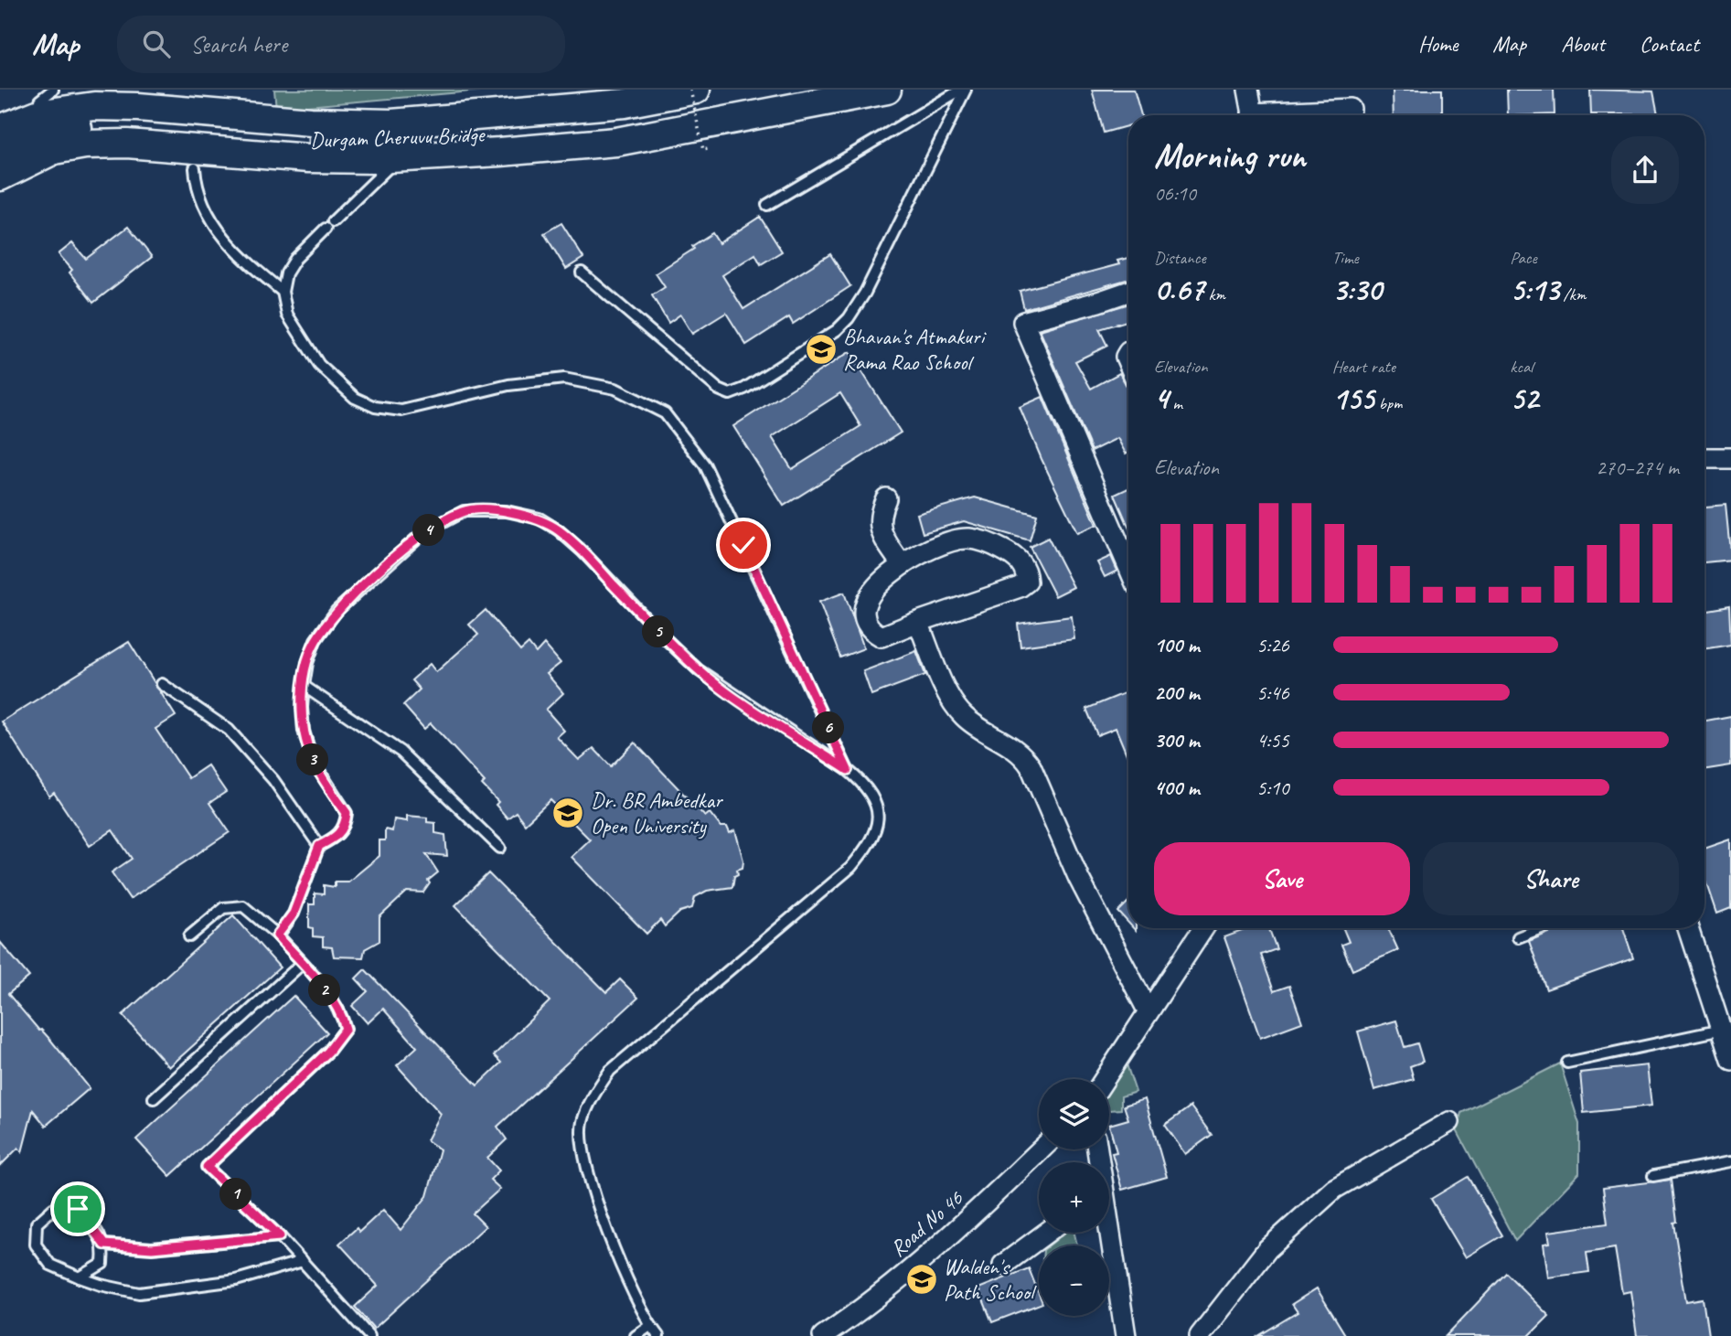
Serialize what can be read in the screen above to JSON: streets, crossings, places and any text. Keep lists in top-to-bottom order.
{
  "streets": {
    "main road": ["Durgam Cheruvu Bridge"],
    "street": ["Road No 46"]
  },
  "places": {
    "school or university": ["Bhavan's Atmakuri Rama Rao School", "Dr. BR Ambedkar Open University", "Walden's Path School"]
  },
  "page": {
    "header": "Map",
    "search": "Search here",
    "nav": [
      "Home",
      "Map",
      "About",
      "Contact"
    ],
    "heading": ["Morning run", "06:10"],
    "stats": [
      ["Distance", "0.67 km"],
      ["Time", "3:30"],
      ["Pace", "5:13 /km"],
      ["Elevation", "4 m"],
      ["Heart rate", "155 bpm"],
      ["kcal", "52"]
    ],
    "chart": ["Elevation", "270–274 m"],
    "pins": [
      "4",
      "5",
      "6",
      "3",
      "2",
      "1"
    ],
    "list": [
      {
        "name": "100 m",
        "note": "5:26"
      },
      {
        "name": "200 m",
        "note": "5:46"
      },
      {
        "name": "300 m",
        "note": "4:55"
      },
      {
        "name": "400 m",
        "note": "5:10"
      }
    ],
    "buttons": ["Save", "Share"],
    "map_buttons": ["+", "−"]
  }
}
